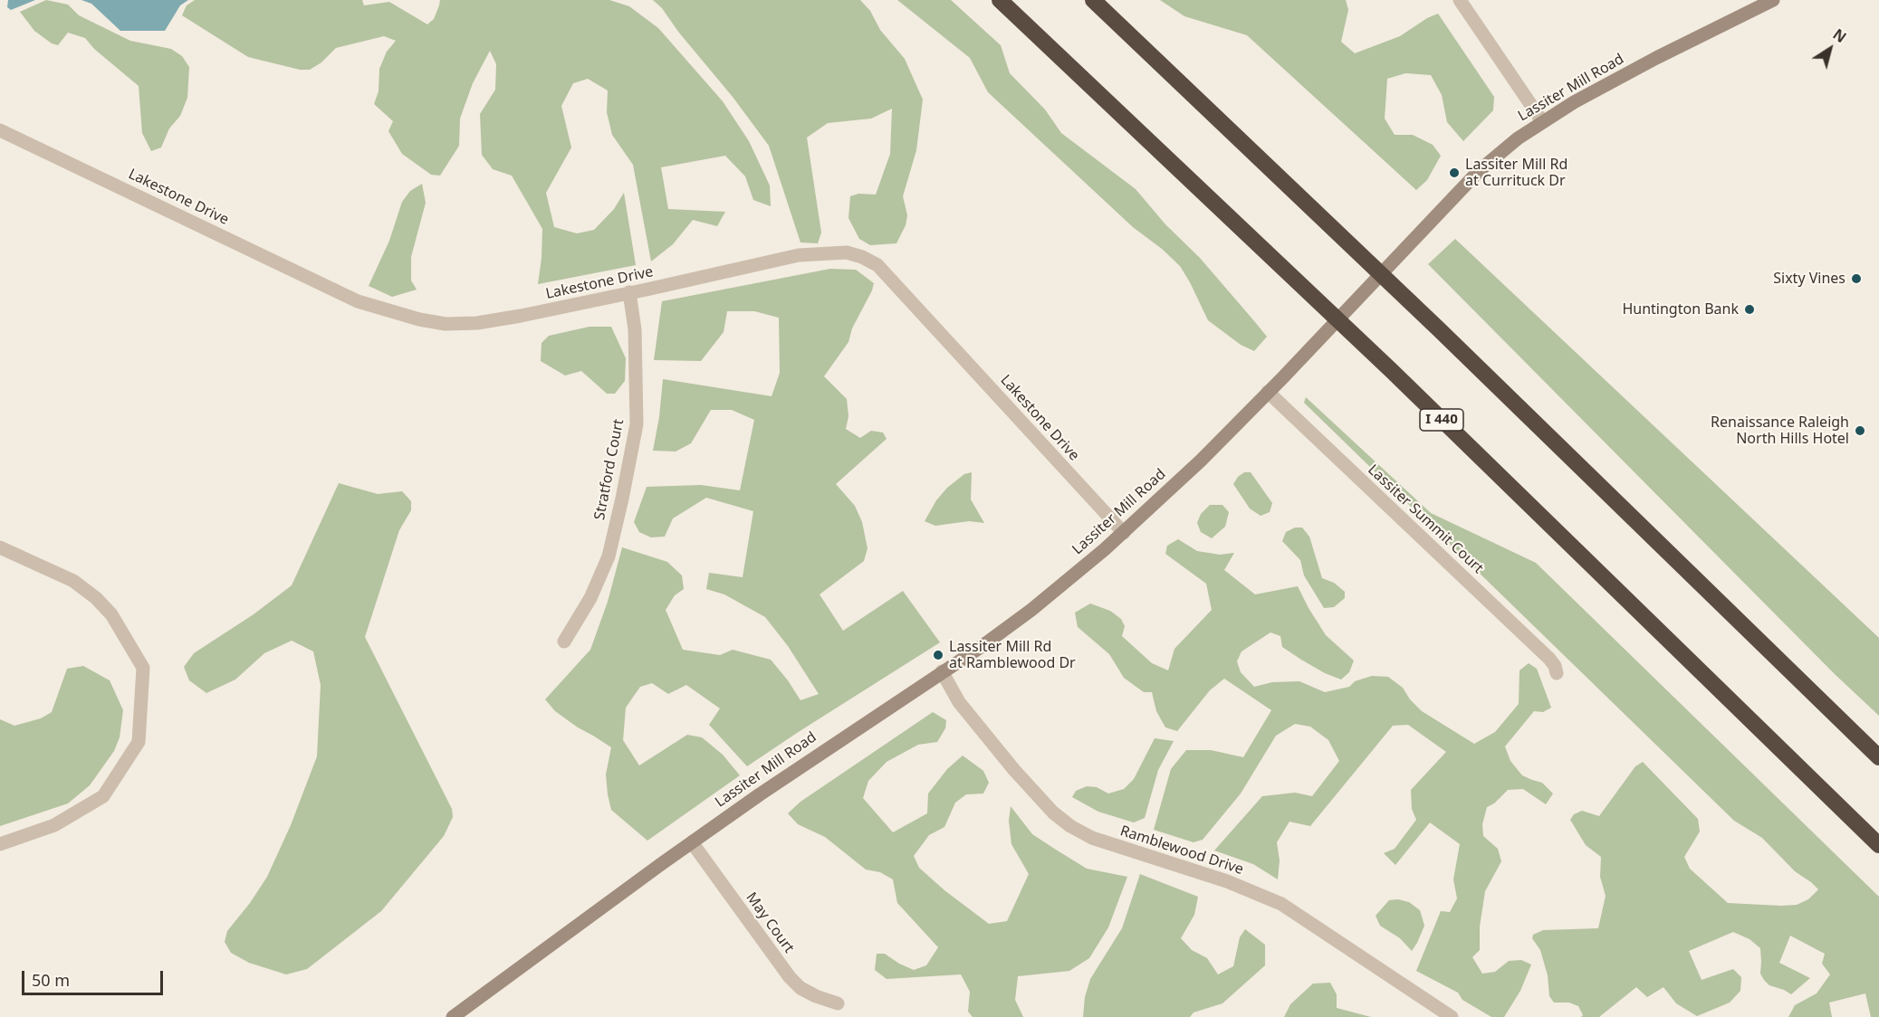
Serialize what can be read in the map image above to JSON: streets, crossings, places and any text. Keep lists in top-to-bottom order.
{
  "streets": {
    "highway": ["I 440"],
    "main road": ["Lassiter Mill Road"],
    "street": [
      "Lakestone Drive",
      "Stratford Court",
      "Lassiter Summit Court",
      "Ramblewood Drive",
      "May Court"
    ]
  },
  "crossings": [
    ["Lassiter Mill Road", "Lakestone Drive"],
    ["Lassiter Mill Road", "Lassiter Summit Court"],
    ["Lassiter Mill Road", "Ramblewood Drive"],
    ["Lassiter Mill Road", "May Court"],
    ["Lakestone Drive", "Stratford Court"]
  ],
  "places": [
    "Lassiter Mill Rd at Currituck Dr",
    "Sixty Vines",
    "Huntington Bank",
    "Renaissance Raleigh North Hills Hotel",
    "Lassiter Mill Rd at Ramblewood Dr"
  ],
  "scale_bar": "50 m",
  "north": "top right"
}
